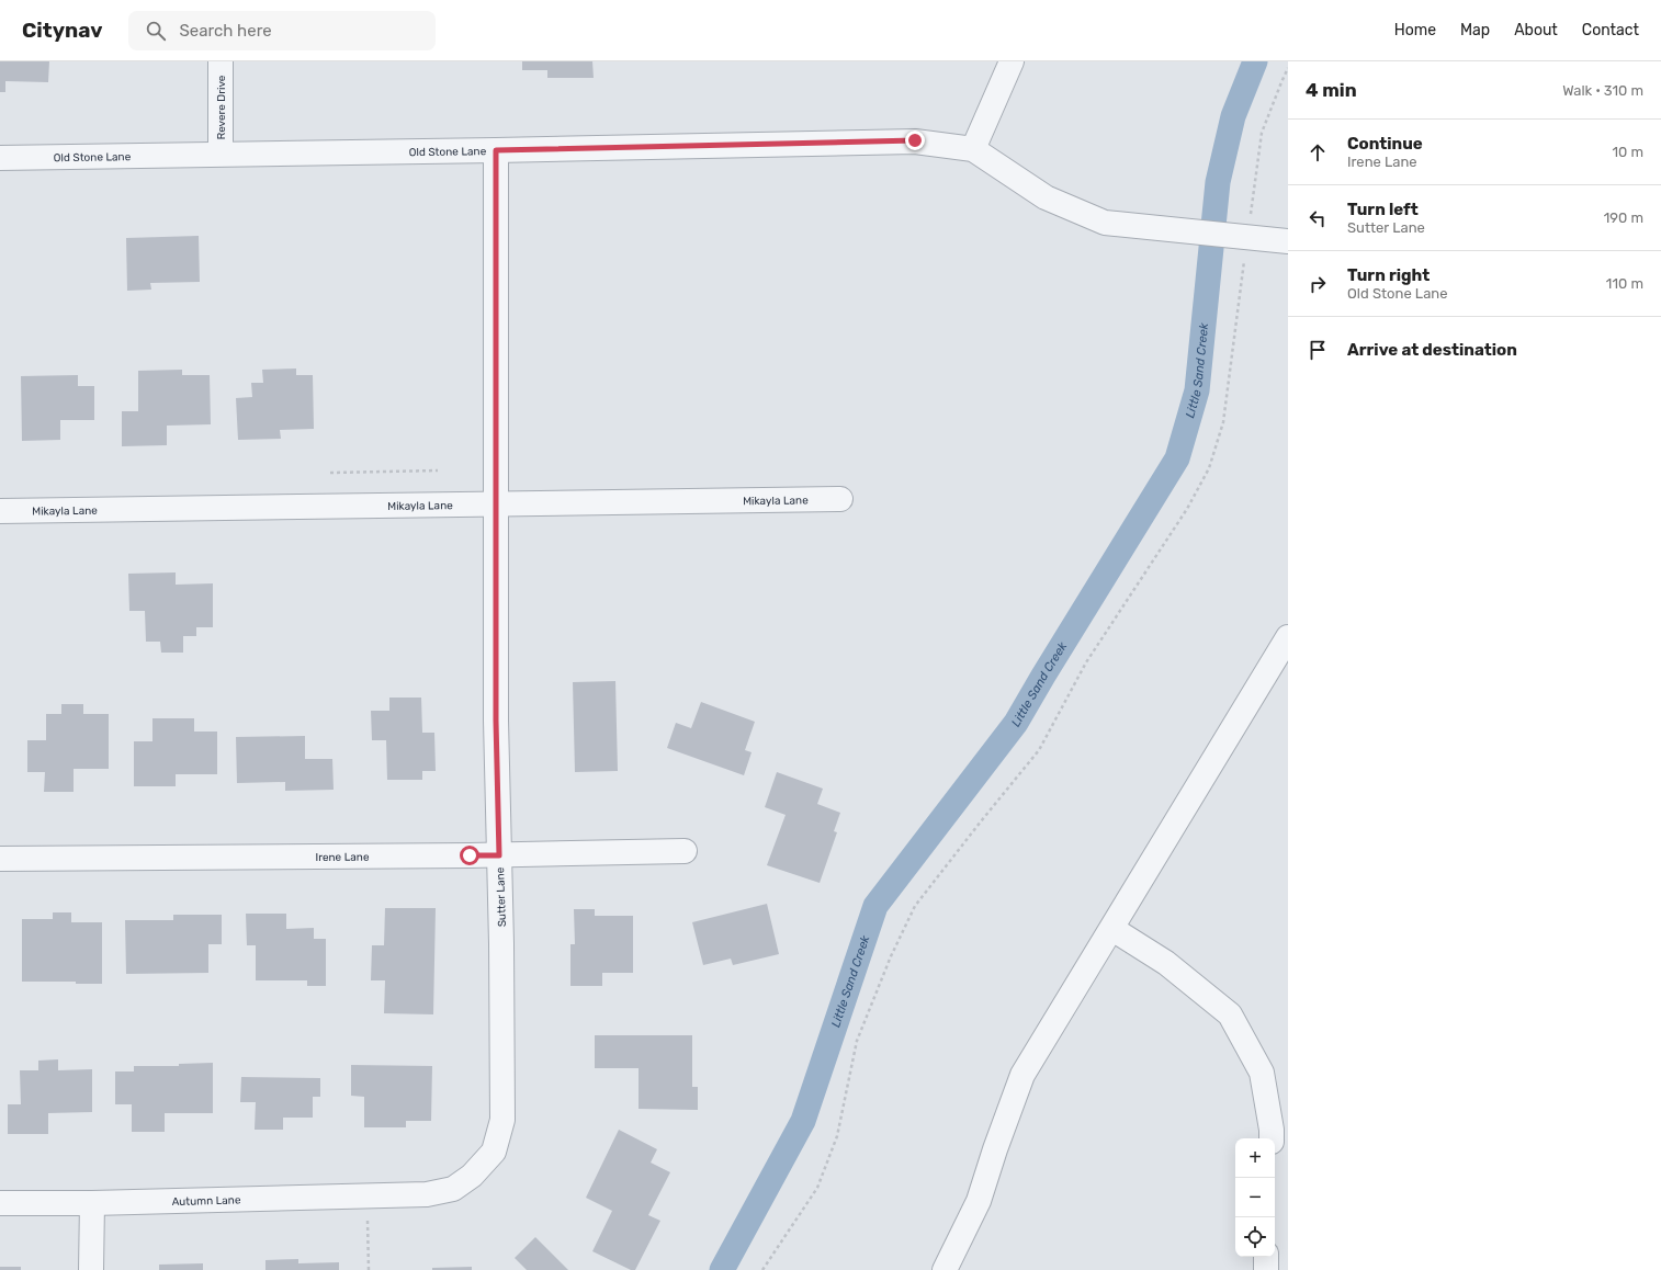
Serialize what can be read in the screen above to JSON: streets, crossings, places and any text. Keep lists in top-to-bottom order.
{
  "streets": {
    "street": [
      "Revere Drive",
      "Old Stone Lane",
      "Mikayla Lane",
      "Irene Lane",
      "Sutter Lane",
      "Autumn Lane"
    ]
  },
  "crossings": [
    ["Revere Drive", "Old Stone Lane"],
    ["Old Stone Lane", "Sutter Lane"],
    ["Mikayla Lane", "Sutter Lane"],
    ["Irene Lane", "Sutter Lane"],
    ["Sutter Lane", "Autumn Lane"]
  ],
  "water": ["Little Sand Creek"],
  "page": {
    "header": "Citynav",
    "search": "Search here",
    "nav": [
      "Home",
      "Map",
      "About",
      "Contact"
    ],
    "heading": ["4 min", "Walk · 310 m"],
    "list": [
      ["Continue", "Irene Lane", "10 m"],
      ["Turn left", "Sutter Lane", "190 m"],
      ["Turn right", "Old Stone Lane", "110 m"],
      "Arrive at destination"
    ],
    "map_buttons": ["+", "−"]
  }
}
